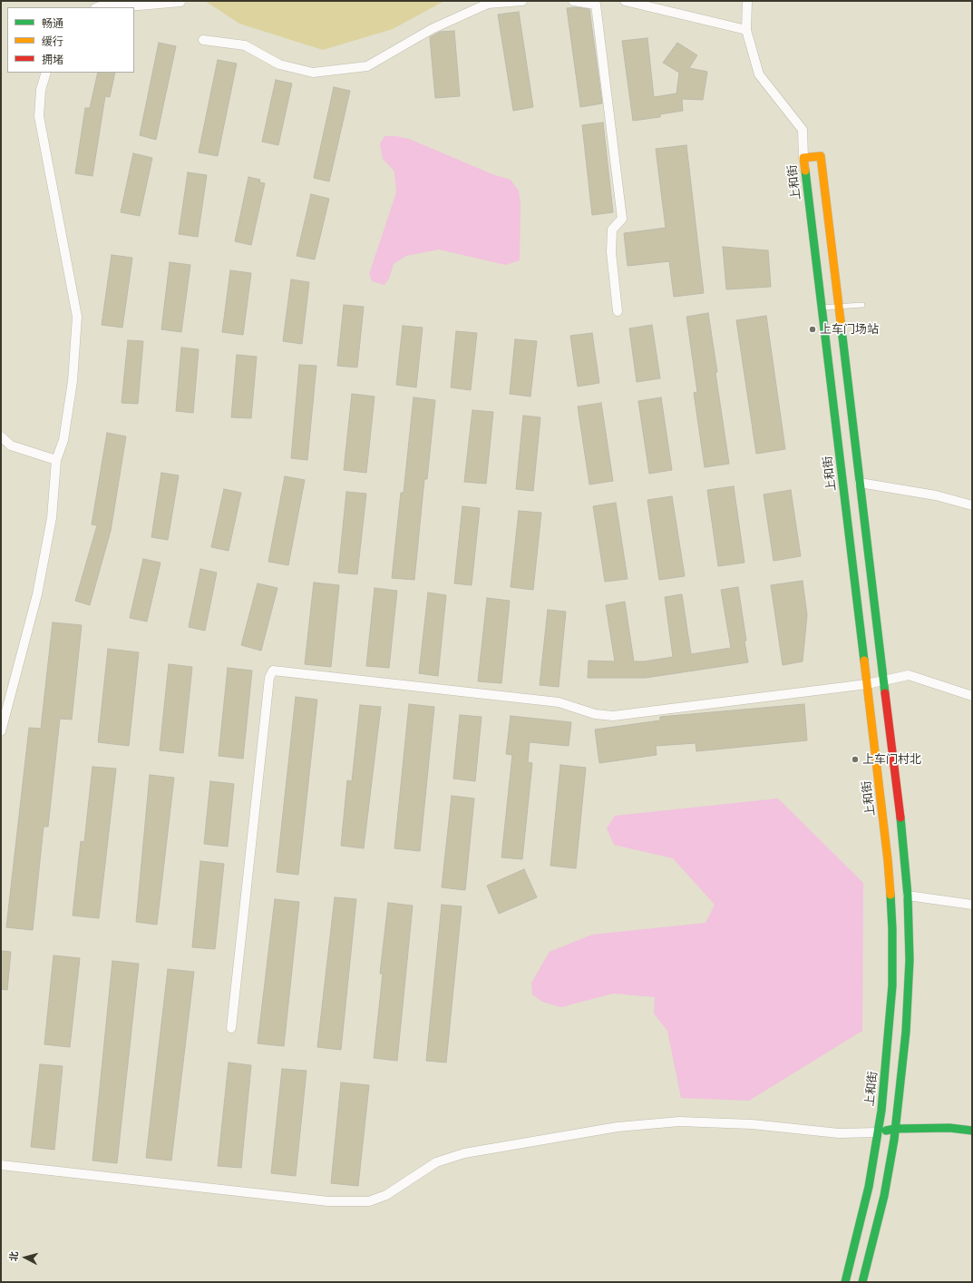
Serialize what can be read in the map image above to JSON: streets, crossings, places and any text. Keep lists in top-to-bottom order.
{
  "streets": {
    "street": ["上和街"]
  },
  "places": ["上车门场站", "上车门村北"],
  "legend": ["畅通", "缓行", "拥堵"],
  "north": "left"
}
